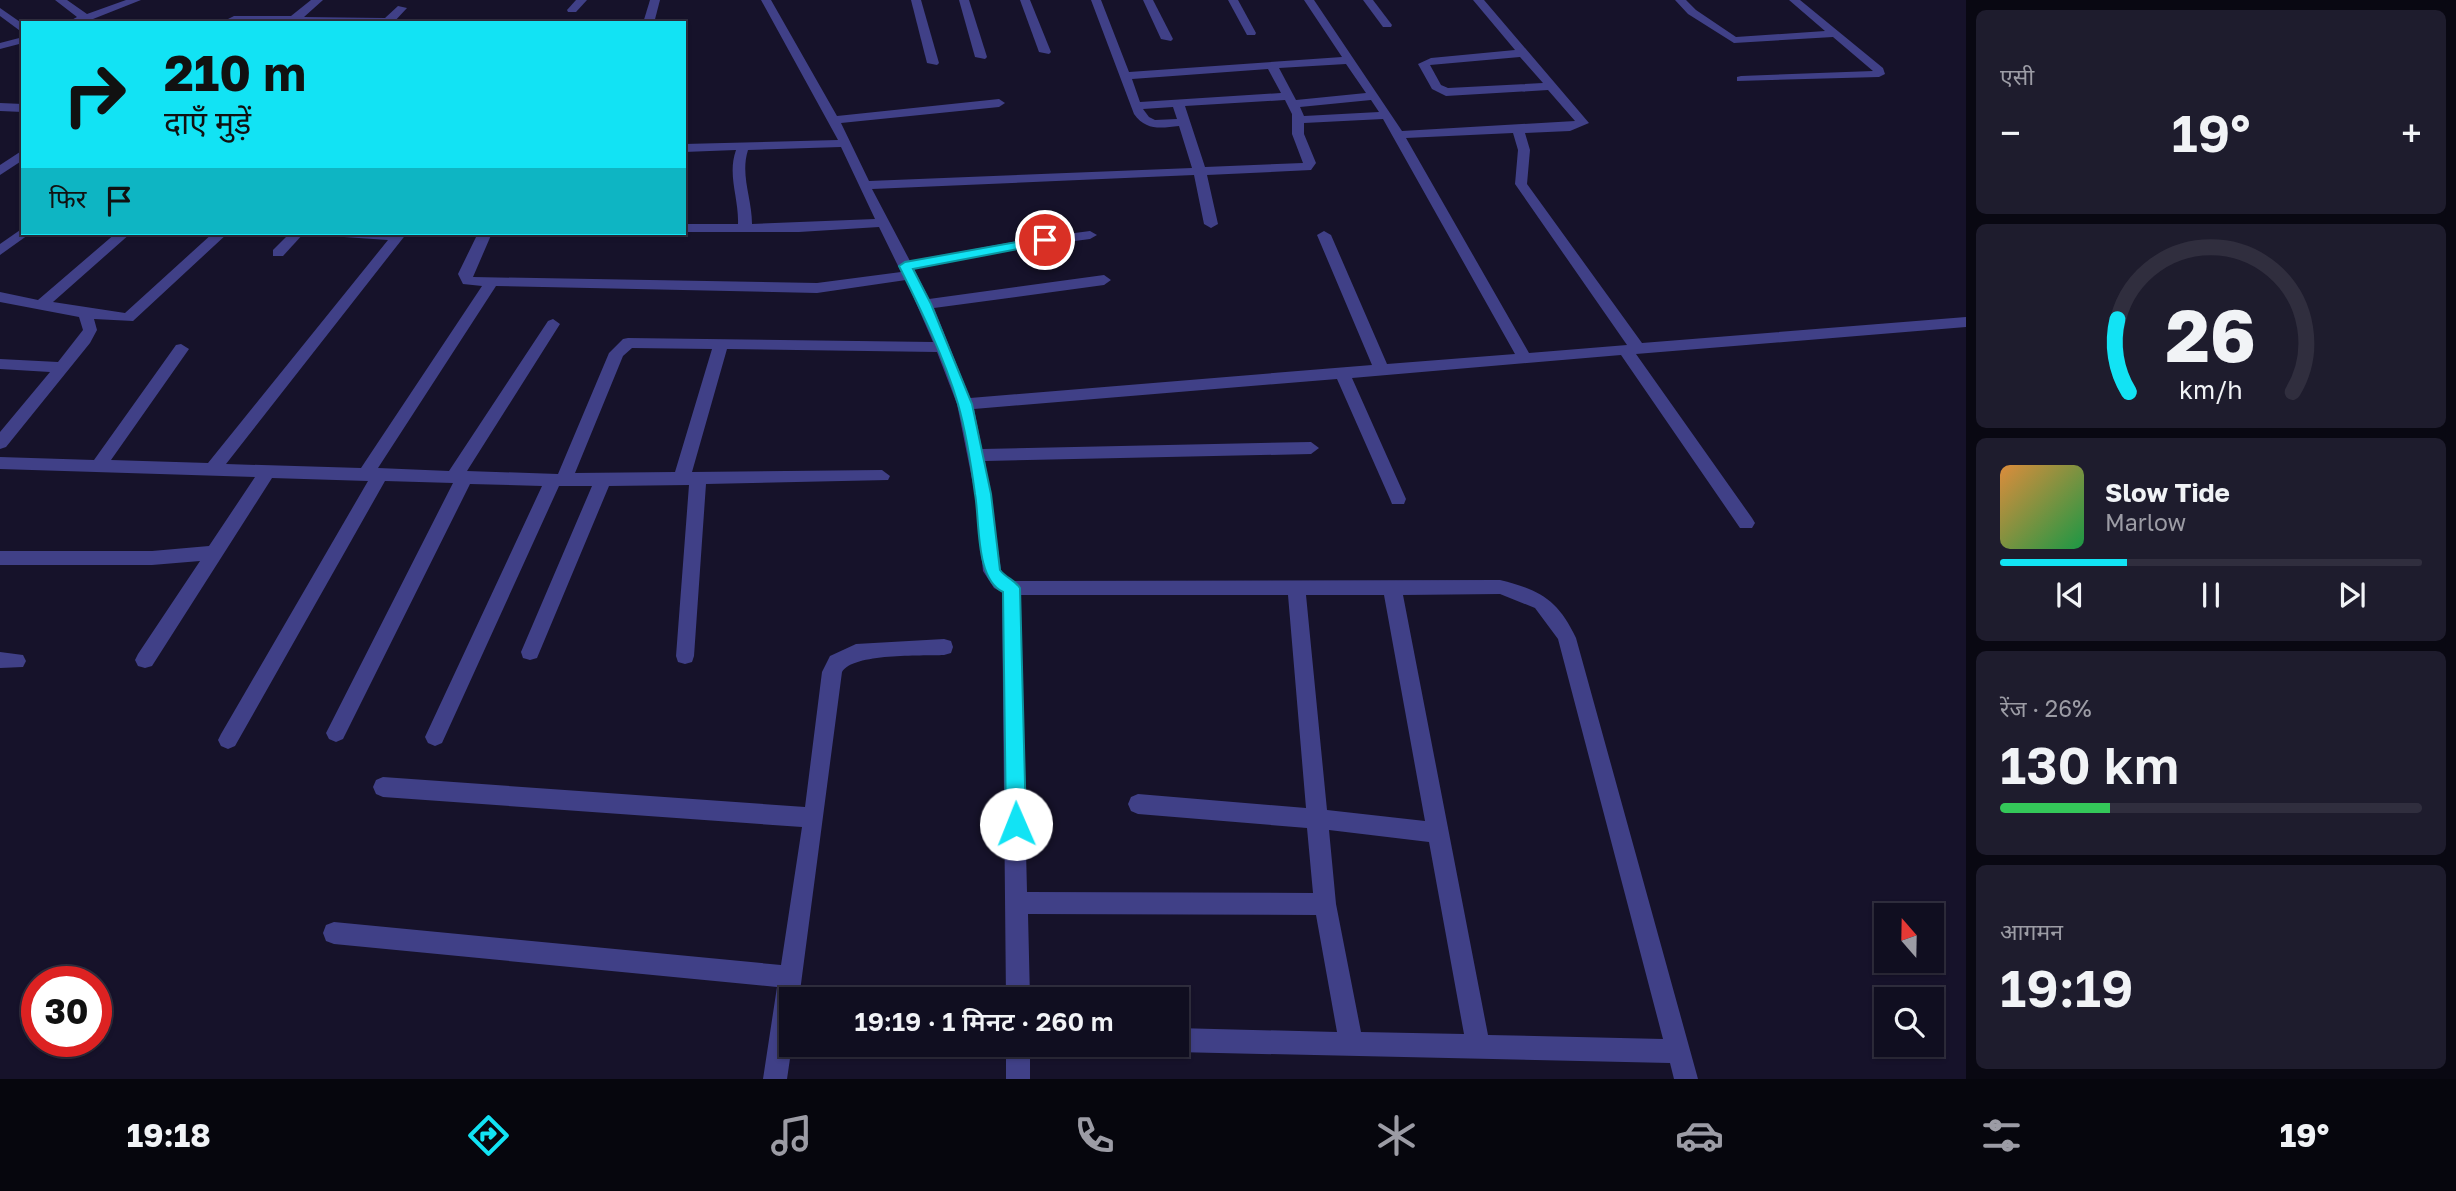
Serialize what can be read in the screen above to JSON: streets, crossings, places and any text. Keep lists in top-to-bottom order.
{
  "north": "top",
  "page": {
    "tile": [
      "एसी",
      ["रेंज · 26%", "130 km"],
      ["आगमन", "19:19"]
    ],
    "turn": ["210 m", "दाएँ मुड़ें"],
    "heat": ["−", "19°", "+"],
    "then": "फिर",
    "song": ["Slow Tide", "Marlow"],
    "limit": "30",
    "trip": "19:19 · 1 मिनट · 260 m",
    "tabs": ["19:18", "19°"],
    "gauge": ["26", "km/h"]
  }
}
